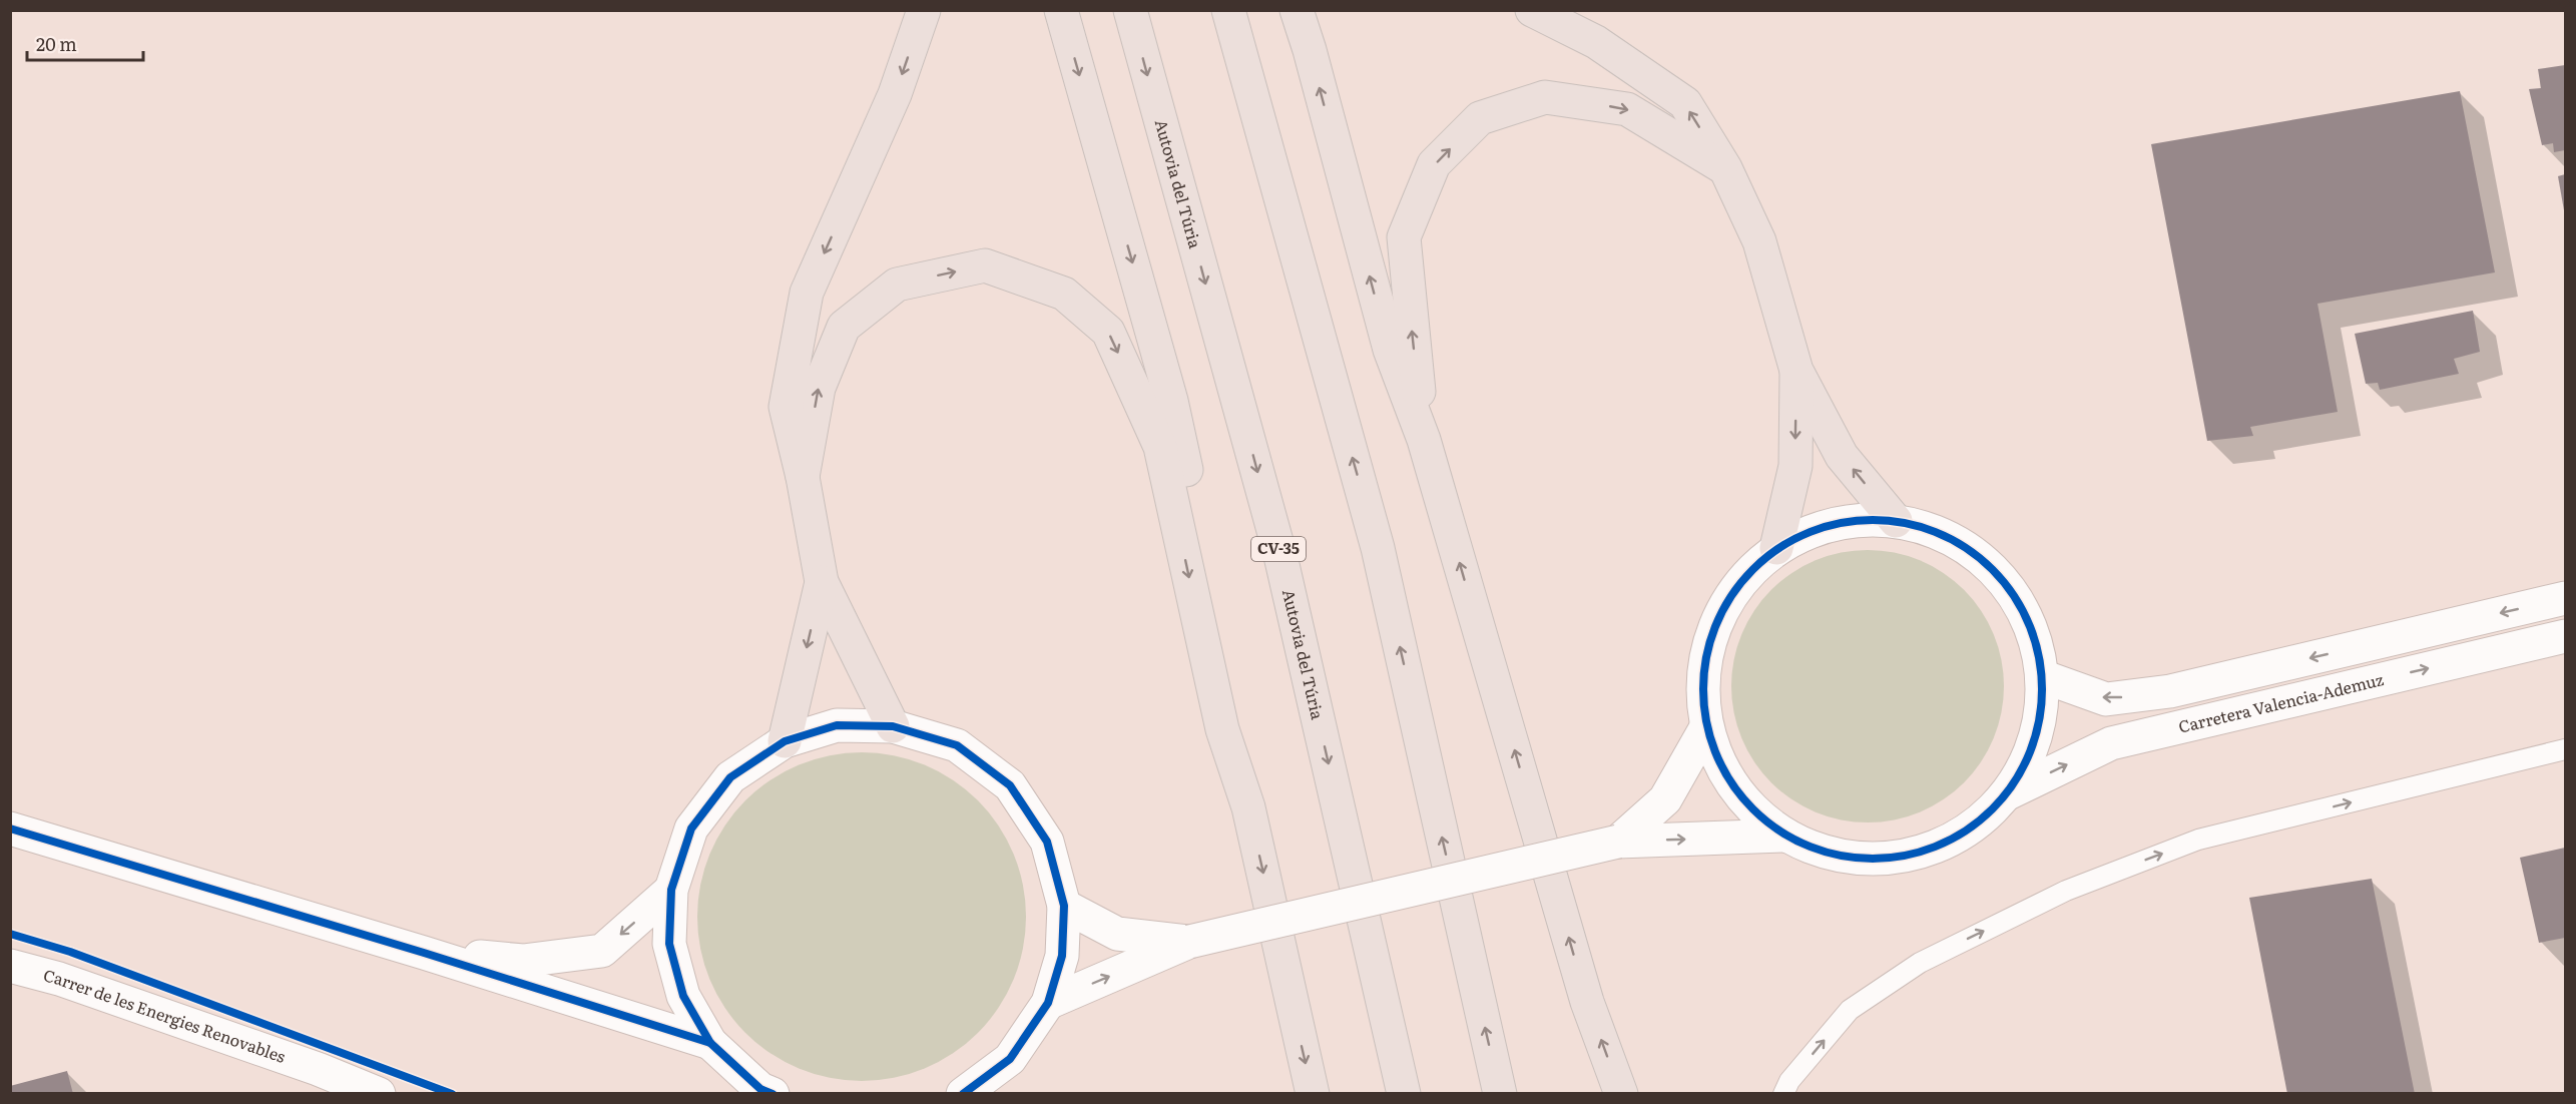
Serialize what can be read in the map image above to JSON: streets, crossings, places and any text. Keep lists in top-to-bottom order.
{
  "streets": {
    "highway": ["Autovia del Túria", "CV-35"],
    "street": ["Carretera Valencia-Ademuz", "Carrer de les Energies Renovables"]
  },
  "scale_bar": "20 m"
}
